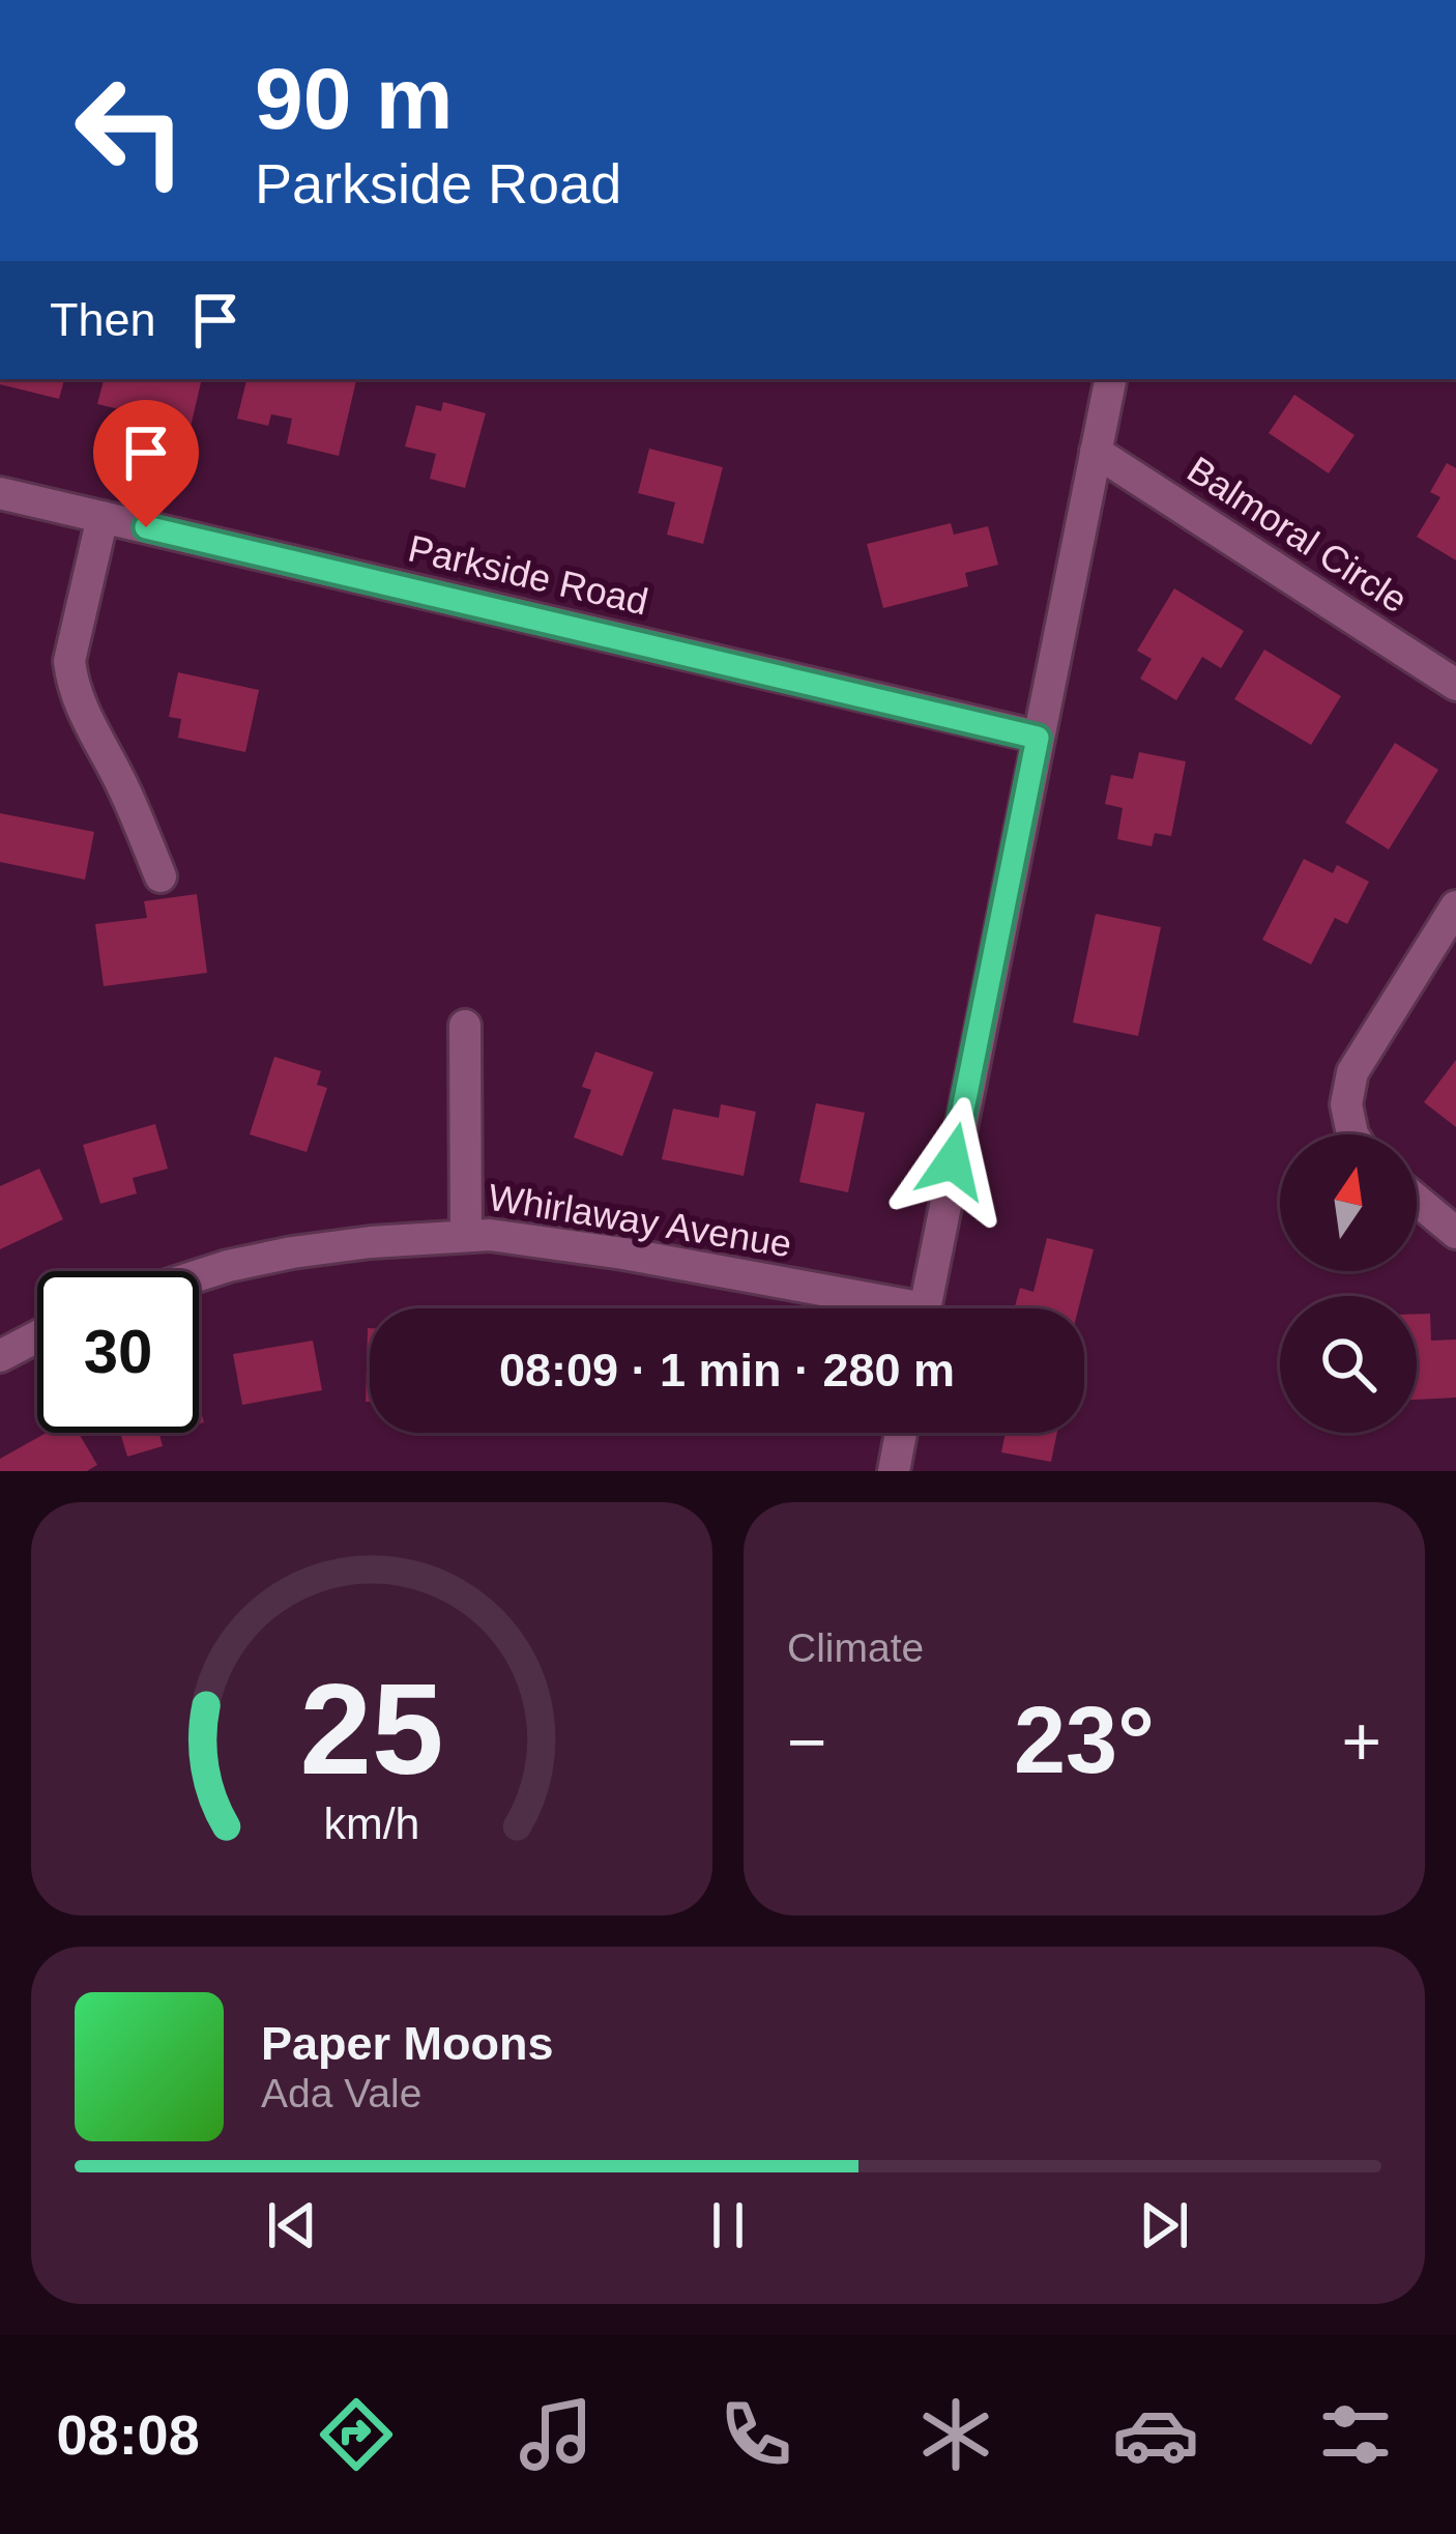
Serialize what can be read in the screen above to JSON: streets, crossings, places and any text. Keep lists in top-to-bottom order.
{
  "streets": {
    "street": ["Balmoral Circle", "Parkside Road", "Whirlaway Avenue"]
  },
  "north": "top",
  "page": {
    "turn": ["90 m", "Parkside Road"],
    "then": "Then",
    "limit": "30",
    "trip": "08:09 · 1 min · 280 m",
    "tile": "Climate",
    "heat": ["−", "23°", "+"],
    "song": ["Paper Moons", "Ada Vale"],
    "tabs": "08:08",
    "gauge": ["25", "km/h"]
  }
}
